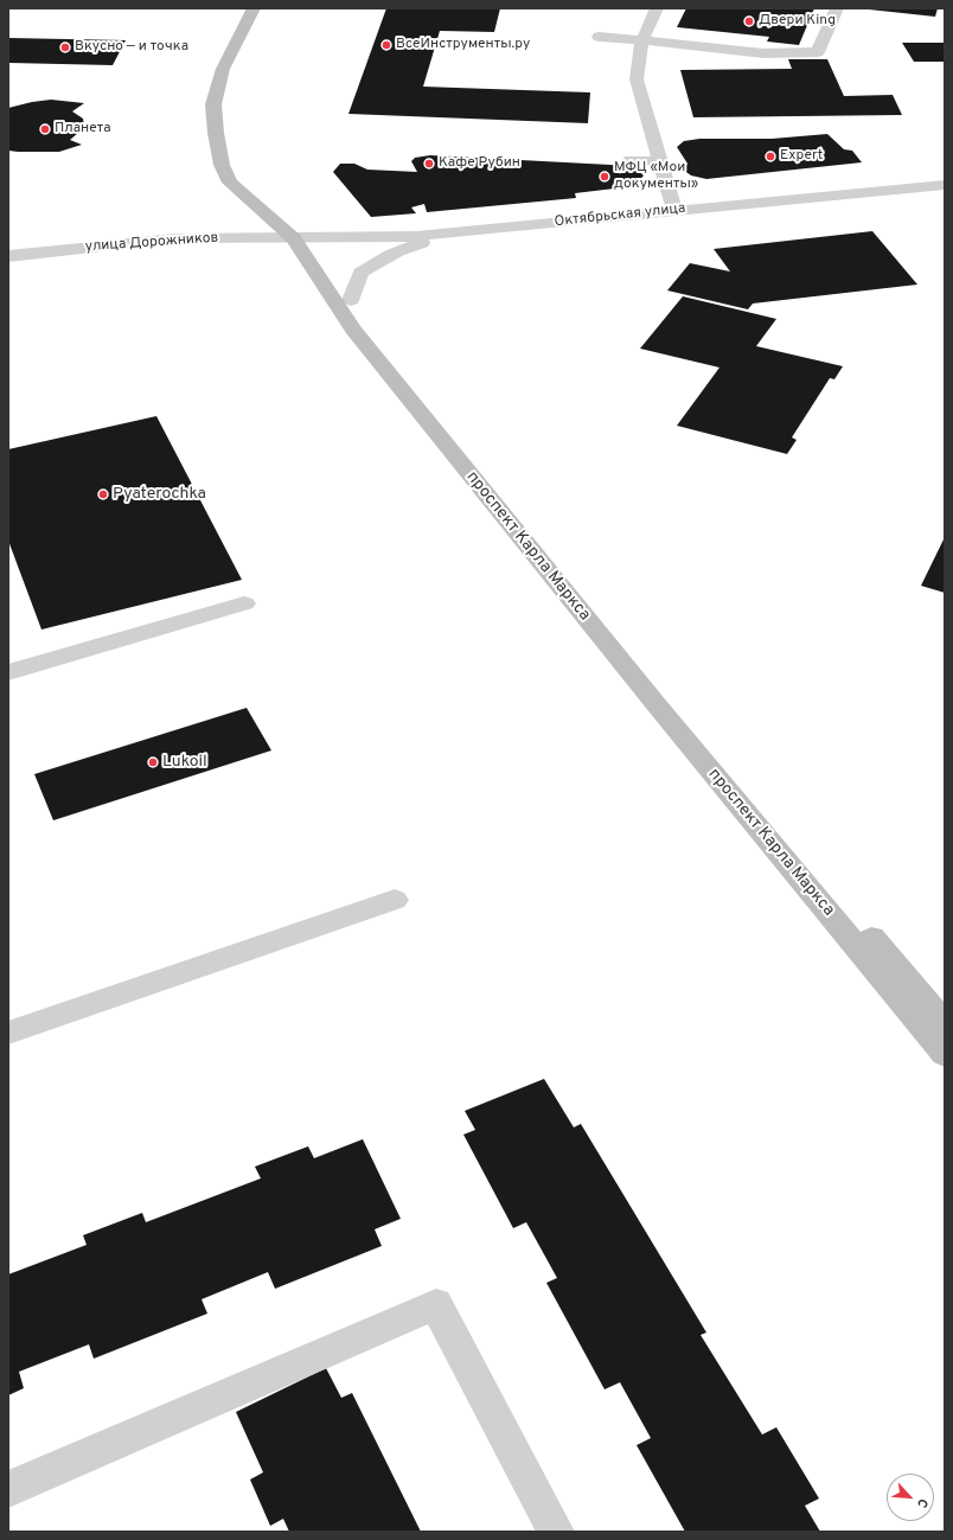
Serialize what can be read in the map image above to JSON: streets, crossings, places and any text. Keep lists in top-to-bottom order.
{
  "streets": {
    "main road": ["проспект Карла Маркса"],
    "street": ["Октябрьская улица", "улица Дорожников"]
  },
  "crossings": [
    ["Октябрьская улица", "улица Дорожников"],
    ["Октябрьская улица", "проспект Карла Маркса"],
    ["улица Дорожников", "проспект Карла Маркса"]
  ],
  "places": [
    "Двери King",
    "ВсеИнструменты.ру",
    "Вкусно — и точка",
    "Планета",
    "Expert",
    "Кафе Рубин",
    "МФЦ «Мои документы»",
    "Pyaterochka",
    "Lukoil"
  ],
  "north": "bottom right"
}
